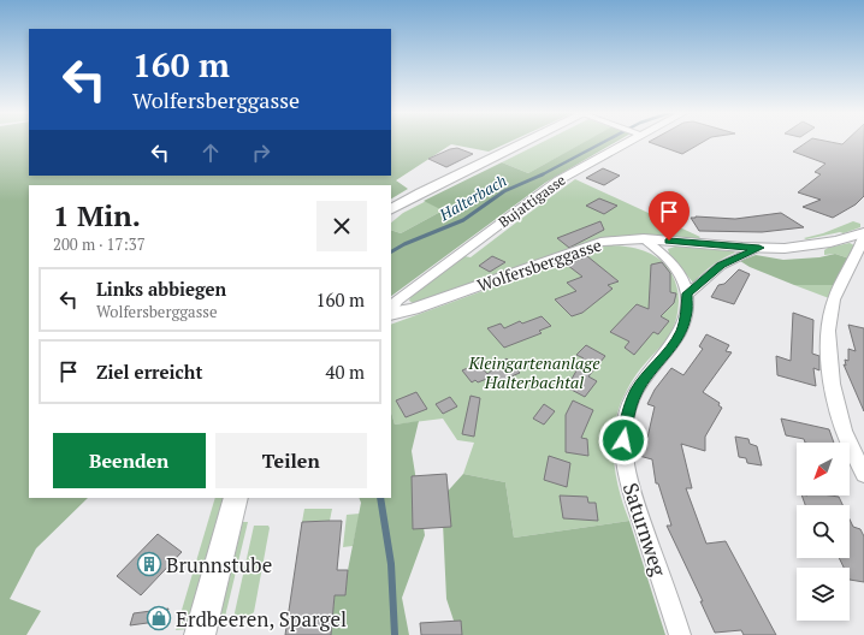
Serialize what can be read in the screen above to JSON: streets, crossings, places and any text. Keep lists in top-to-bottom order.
{
  "streets": {
    "street": ["Bujattigasse", "Wolfersberggasse", "Saturnweg"]
  },
  "crossings": [
    ["Wolfersberggasse", "Saturnweg"]
  ],
  "water": ["Halterbach"],
  "parks": ["Kleingartenanlage Halterbachtal"],
  "places": {
    "building": ["Brunnstube"],
    "shop": ["Erdbeeren, Spargel"]
  },
  "north": "bottom left",
  "page": {
    "turn": ["160 m", "Wolfersberggasse"],
    "heading": ["1 Min.", "200 m · 17:37"],
    "list": [
      {
        "name": "Links abbiegen",
        "note": "Wolfersberggasse",
        "value": "160 m"
      },
      {
        "name": "Ziel erreicht",
        "value": "40 m"
      }
    ],
    "buttons": ["Beenden", "Teilen"]
  }
}
